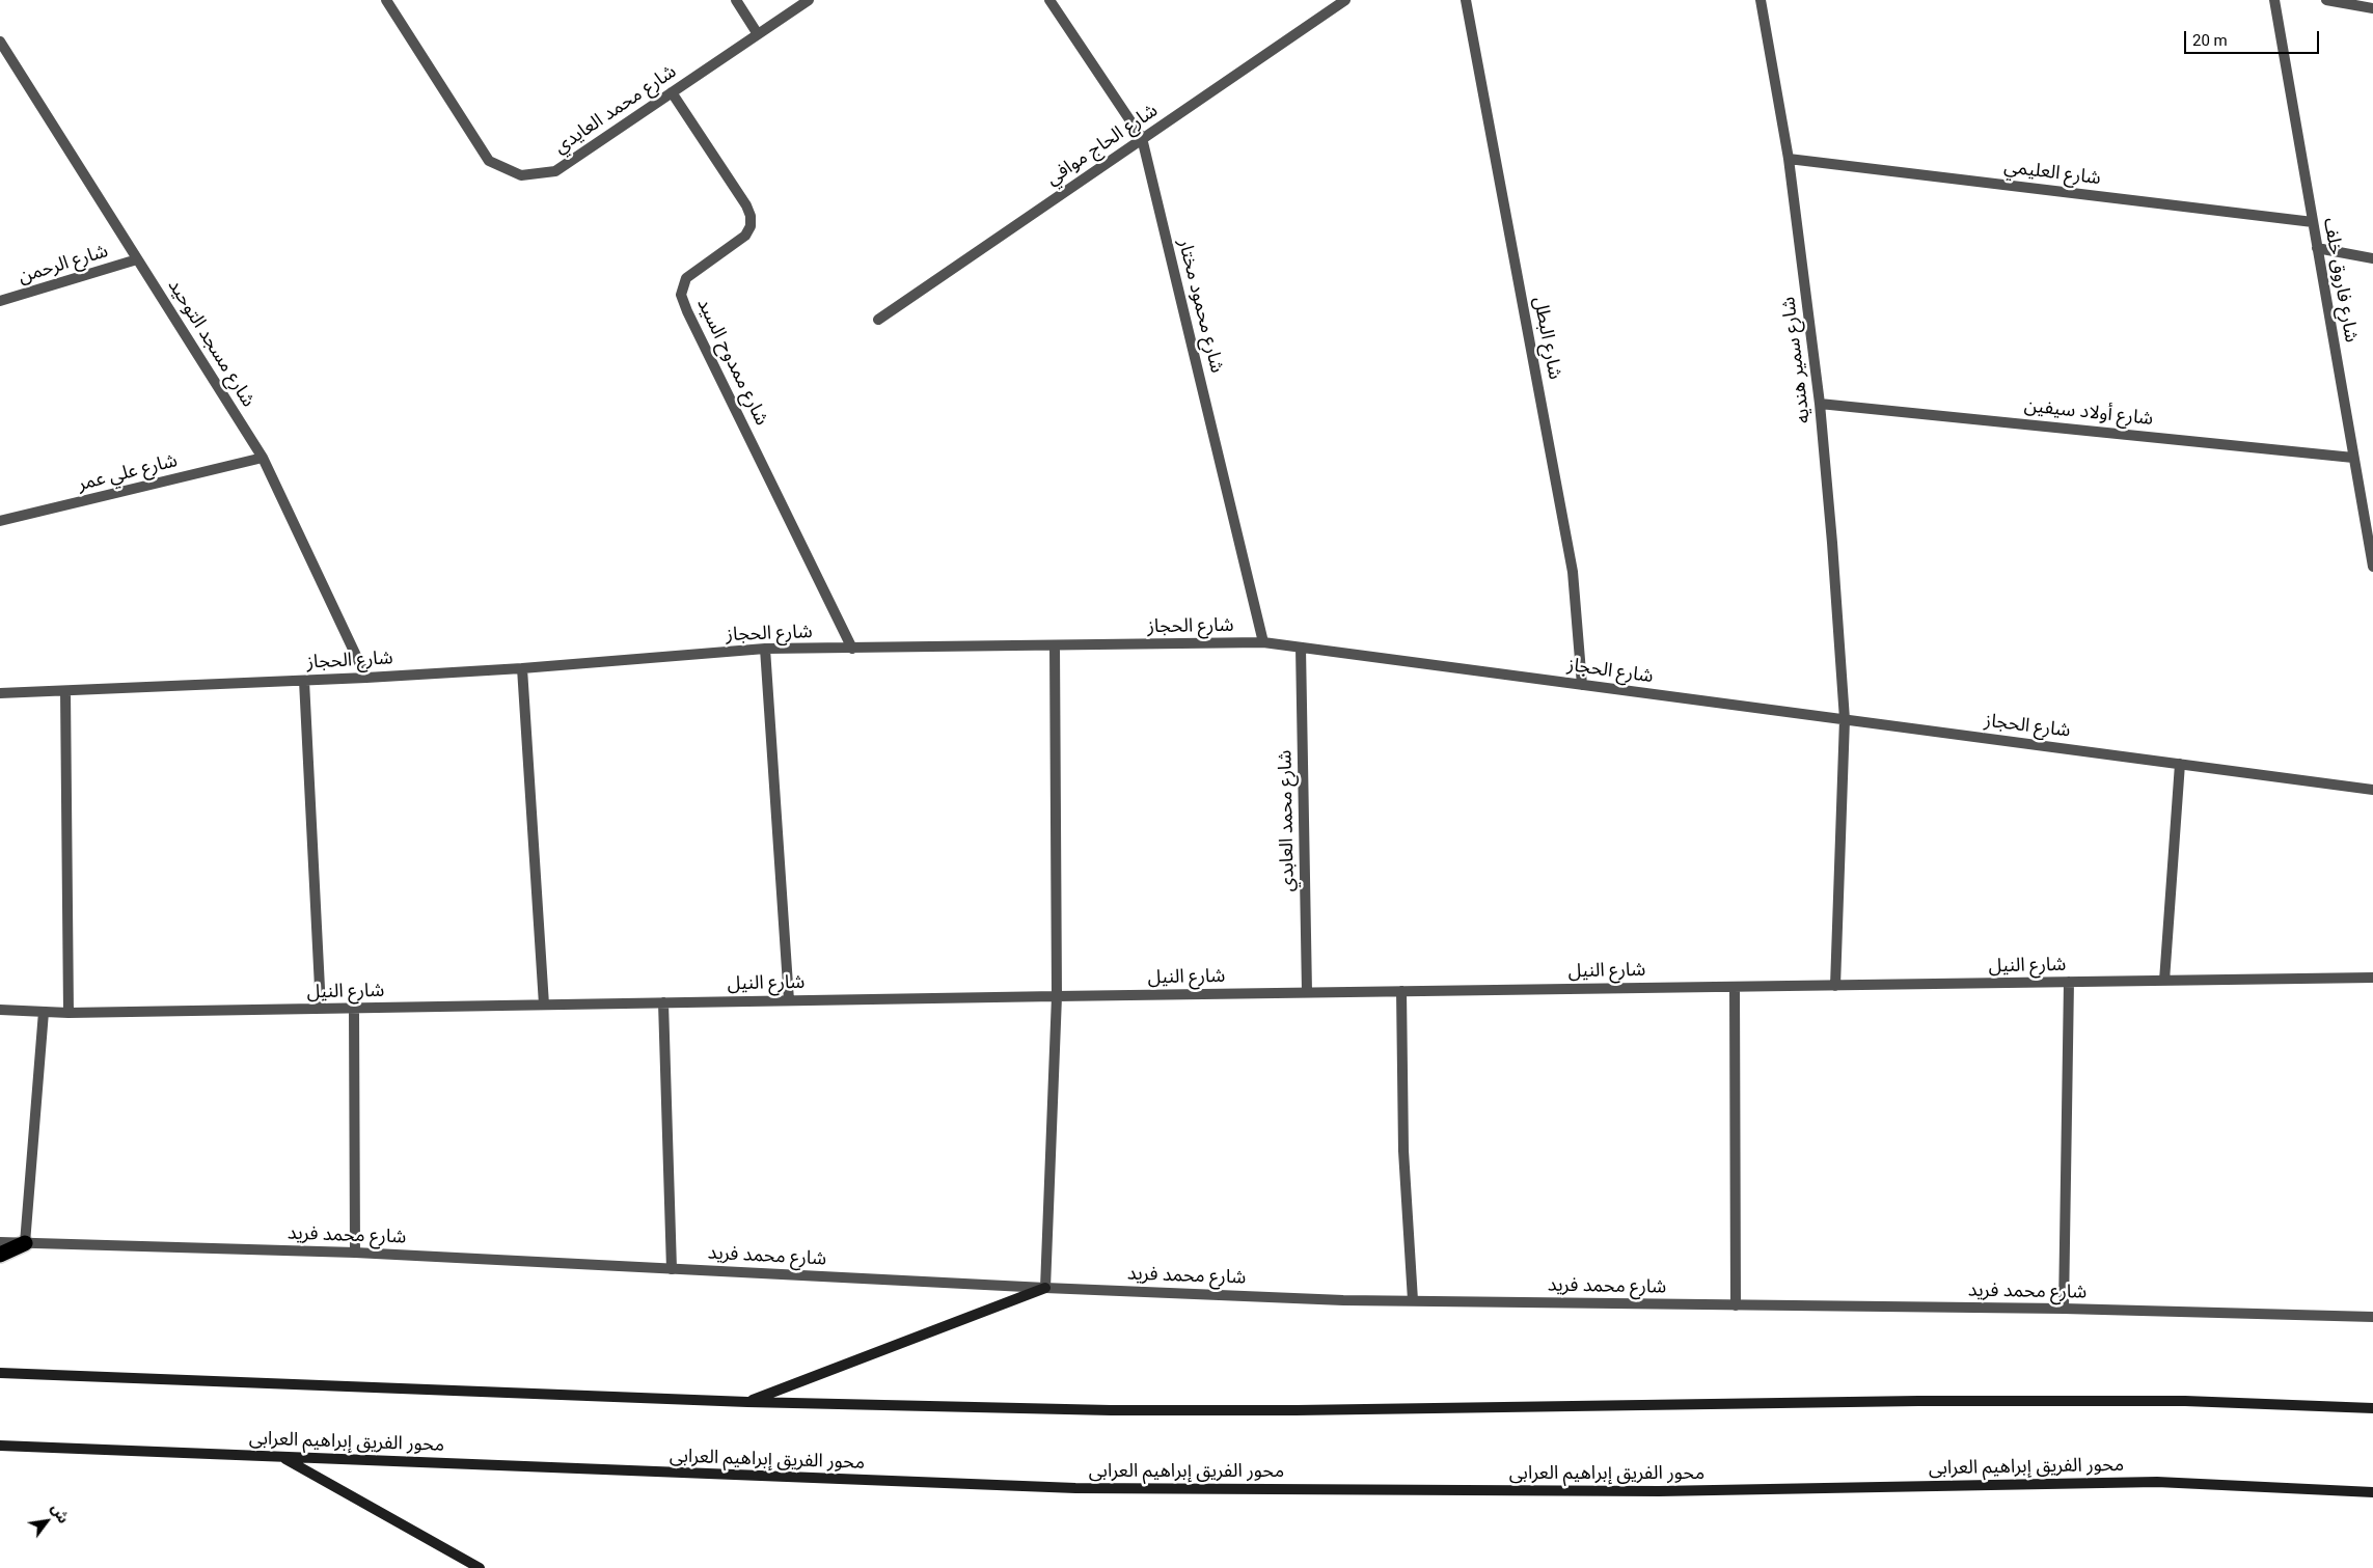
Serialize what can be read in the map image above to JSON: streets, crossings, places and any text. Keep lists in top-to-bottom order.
{
  "streets": {
    "main road": ["محور الفريق إبراهيم العرابى"],
    "street": [
      "شارع محمد العايدي",
      "شارع الحاج موافي",
      "شارع العليمي",
      "شارع الرحمن",
      "شارع فاروق خلف",
      "شارع محمود مختار",
      "شارع البطل",
      "شارع مسجد التوحيد",
      "شارع سمير هنديه",
      "شارع ممدوح السيد",
      "شارع أولاد سيفين",
      "شارع علي عمر",
      "شارع الحجاز",
      "شارع محمد العابدي",
      "شارع النيل",
      "شارع محمد فريد"
    ]
  },
  "crossings": [
    ["شارع محمد العايدي", "شارع ممدوح السيد"],
    ["شارع الحاج موافي", "شارع محمود مختار"],
    ["شارع العليمي", "شارع فاروق خلف"],
    ["شارع العليمي", "شارع سمير هنديه"],
    ["شارع الرحمن", "شارع مسجد التوحيد"],
    ["شارع فاروق خلف", "شارع أولاد سيفين"],
    ["شارع محمود مختار", "شارع الحجاز"],
    ["شارع البطل", "شارع الحجاز"],
    ["شارع مسجد التوحيد", "شارع علي عمر"],
    ["شارع مسجد التوحيد", "شارع الحجاز"],
    ["شارع سمير هنديه", "شارع أولاد سيفين"],
    ["شارع سمير هنديه", "شارع الحجاز"],
    ["شارع سمير هنديه", "شارع النيل"],
    ["شارع ممدوح السيد", "شارع الحجاز"],
    ["شارع الحجاز", "شارع محمد العابدي"],
    ["شارع محمد العابدي", "شارع النيل"]
  ],
  "scale_bar": "20 m",
  "north": "top right"
}
